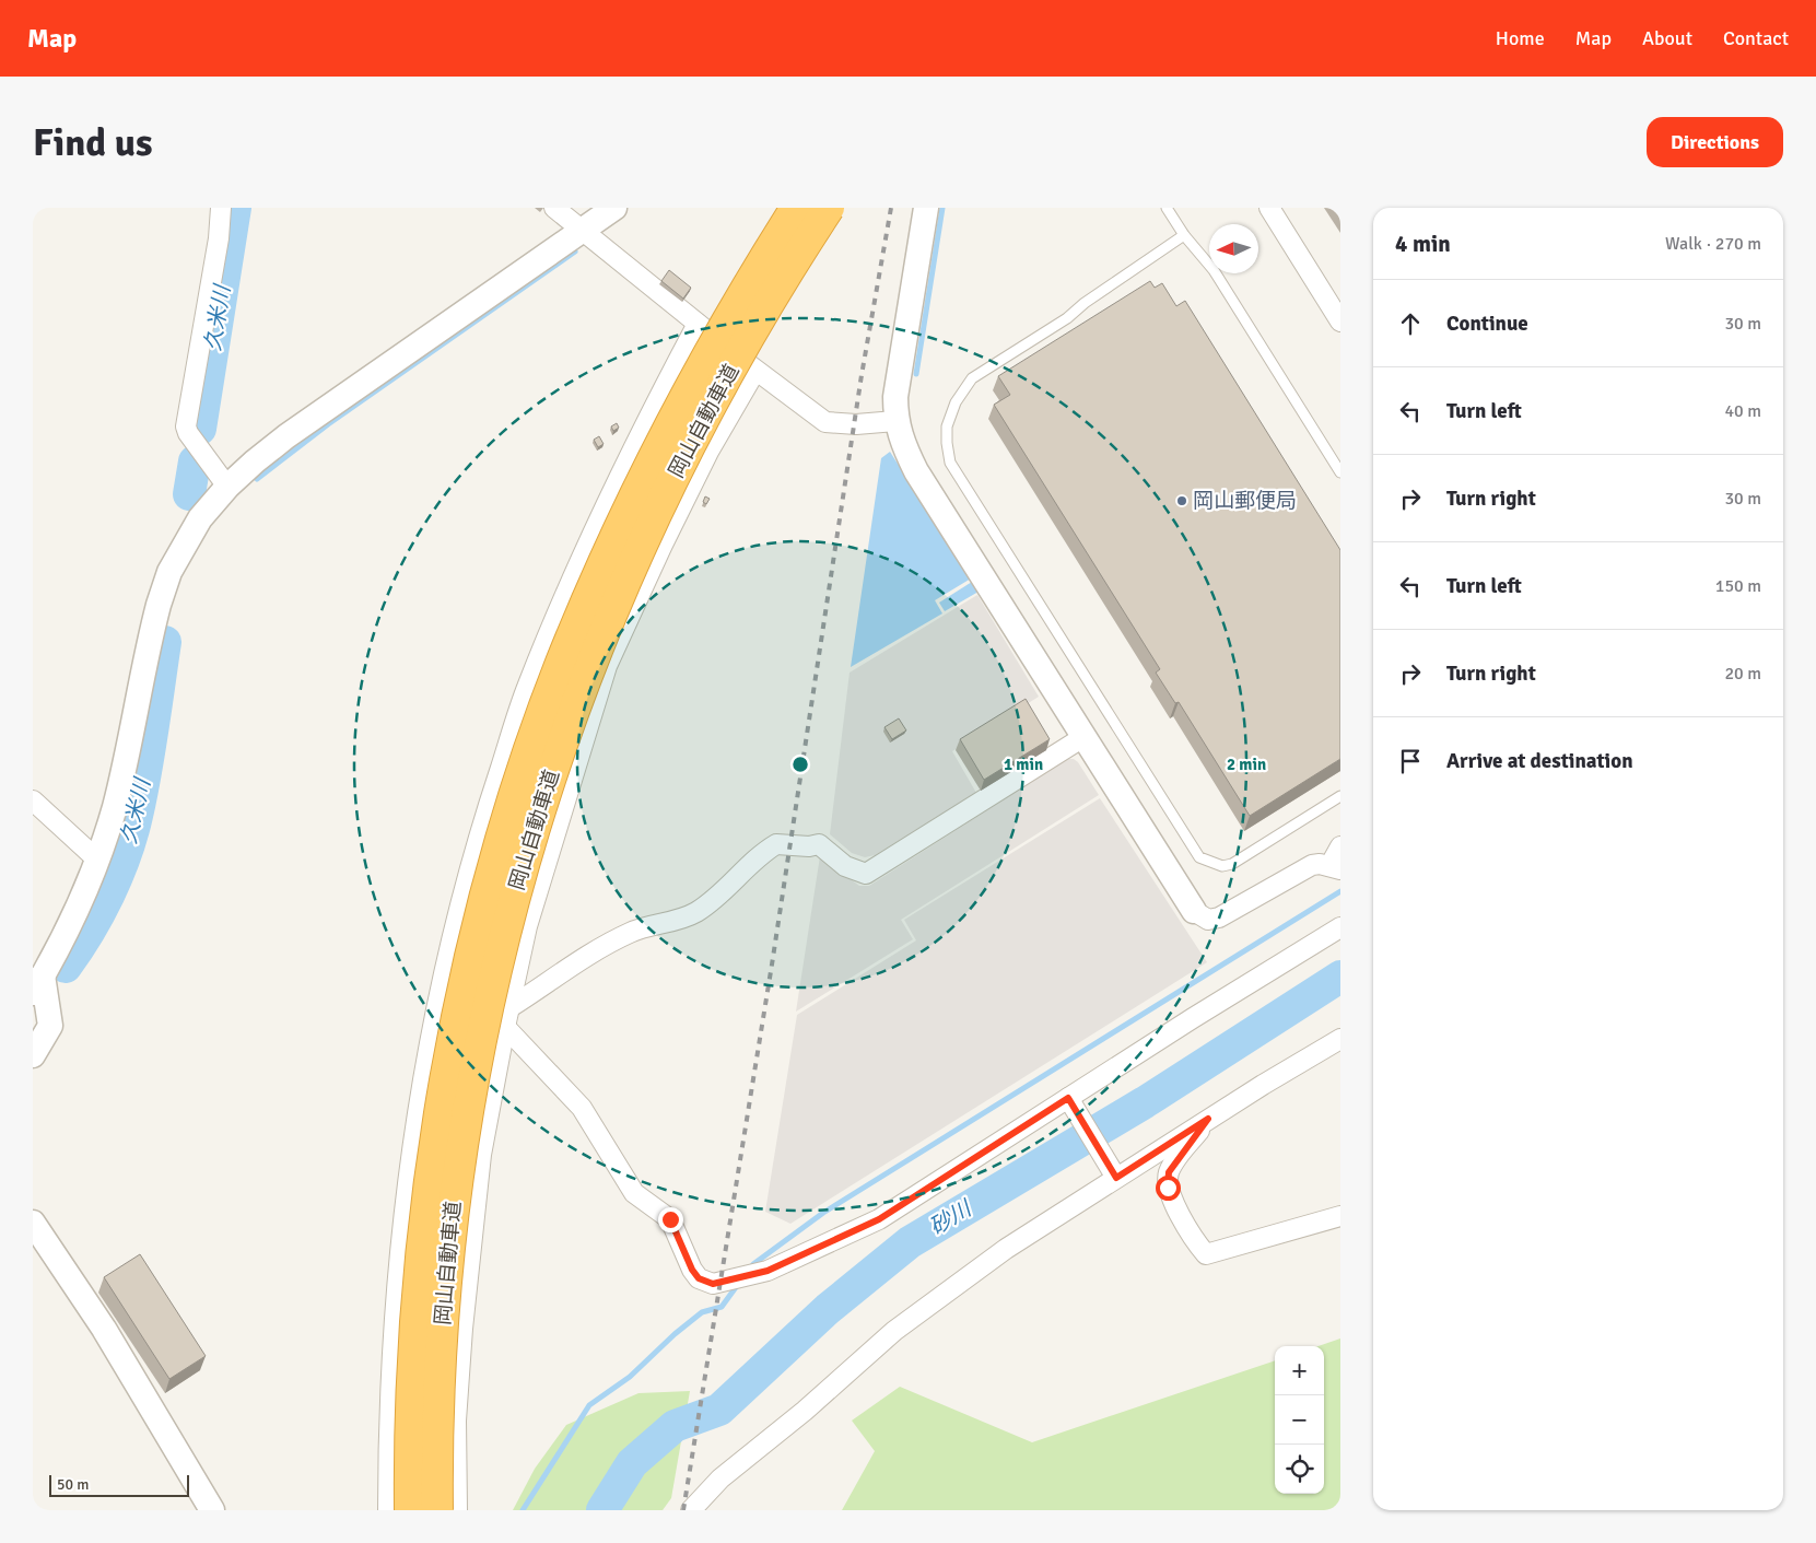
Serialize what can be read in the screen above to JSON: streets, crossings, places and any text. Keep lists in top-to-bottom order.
{
  "streets": {
    "highway": ["岡山自動車道"]
  },
  "water": ["久米川", "砂川"],
  "places": ["岡山郵便局"],
  "scale_bar": "50 m",
  "north": "left",
  "page": {
    "header": "Map",
    "nav": [
      "Home",
      "Map",
      "About",
      "Contact"
    ],
    "buttons": "Directions",
    "title": "Find us",
    "heading": ["4 min", "Walk · 270 m"],
    "list": [
      ["Continue", "30 m"],
      ["Turn left", "40 m"],
      ["Turn right", "30 m"],
      ["Turn left", "150 m"],
      ["Turn right", "20 m"],
      "Arrive at destination"
    ],
    "map_buttons": ["+", "−"],
    "scale": "50 m"
  },
  "rings": ["1 min", "2 min"]
}
